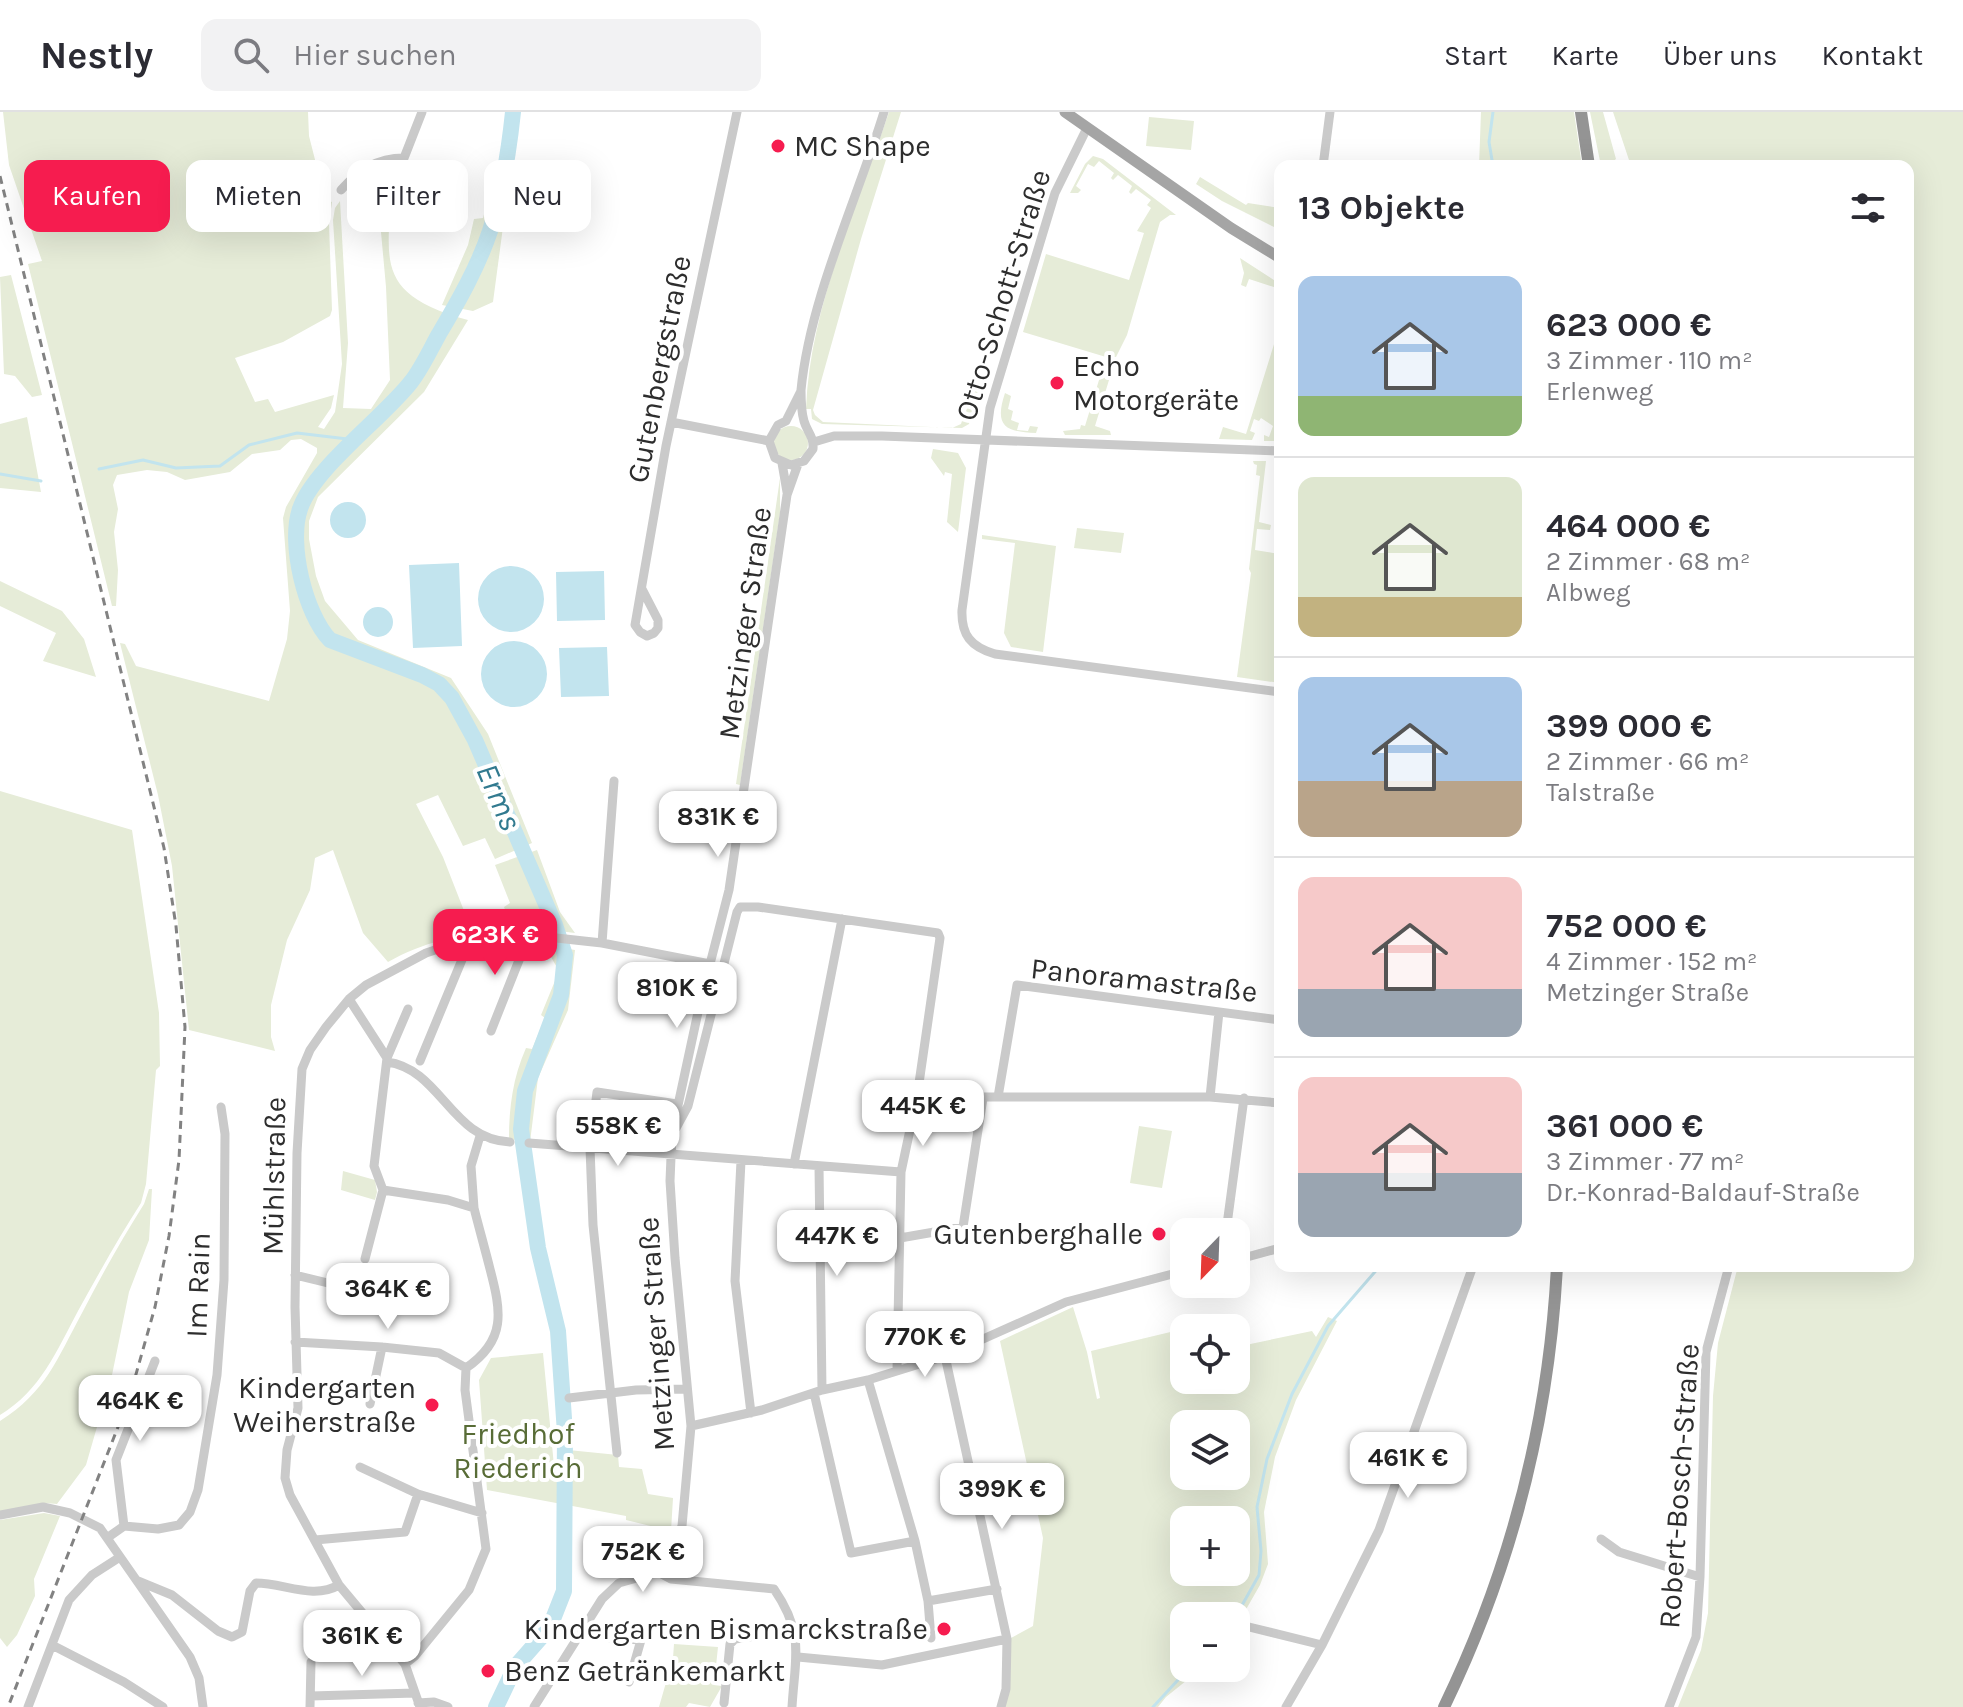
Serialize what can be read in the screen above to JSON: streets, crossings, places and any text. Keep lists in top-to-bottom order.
{
  "streets": {
    "street": [
      "Otto-Schott-Straße",
      "Gutenbergstraße",
      "Metzinger Straße",
      "Panoramastraße",
      "Mühlstraße",
      "Im Rain",
      "Robert-Bosch-Straße"
    ]
  },
  "crossings": [
    ["Metzinger Straße", "Mühlstraße"]
  ],
  "water": ["Erms"],
  "parks": ["Friedhof Riederich"],
  "places": [
    "MC Shape",
    "Echo Motorgeräte",
    "Gutenberghalle",
    "Kindergarten Weiherstraße",
    "Kindergarten Bismarckstraße",
    "Benz Getränkemarkt"
  ],
  "north": "bottom left",
  "page": {
    "header": "Nestly",
    "search": "Hier suchen",
    "nav": [
      "Start",
      "Karte",
      "Über uns",
      "Kontakt"
    ],
    "chip": [
      "Kaufen",
      "Mieten",
      "Filter",
      "Neu"
    ],
    "heading": "13 Objekte",
    "list": [
      {
        "name": "623 000 €",
        "note": "3 Zimmer · 110 m² · Erlenweg"
      },
      {
        "name": "464 000 €",
        "note": "2 Zimmer · 68 m² · Albweg"
      },
      {
        "name": "399 000 €",
        "note": "2 Zimmer · 66 m² · Talstraße"
      },
      {
        "name": "752 000 €",
        "note": "4 Zimmer · 152 m² · Metzinger Straße"
      },
      {
        "name": "361 000 €",
        "note": "3 Zimmer · 77 m² · Dr.-Konrad-Baldauf-Straße"
      }
    ],
    "price": [
      "831K €",
      "623K €",
      "810K €",
      "445K €",
      "558K €",
      "447K €",
      "364K €",
      "770K €",
      "464K €",
      "461K €",
      "399K €",
      "752K €",
      "361K €"
    ],
    "map_buttons": ["+", "−"]
  }
}
